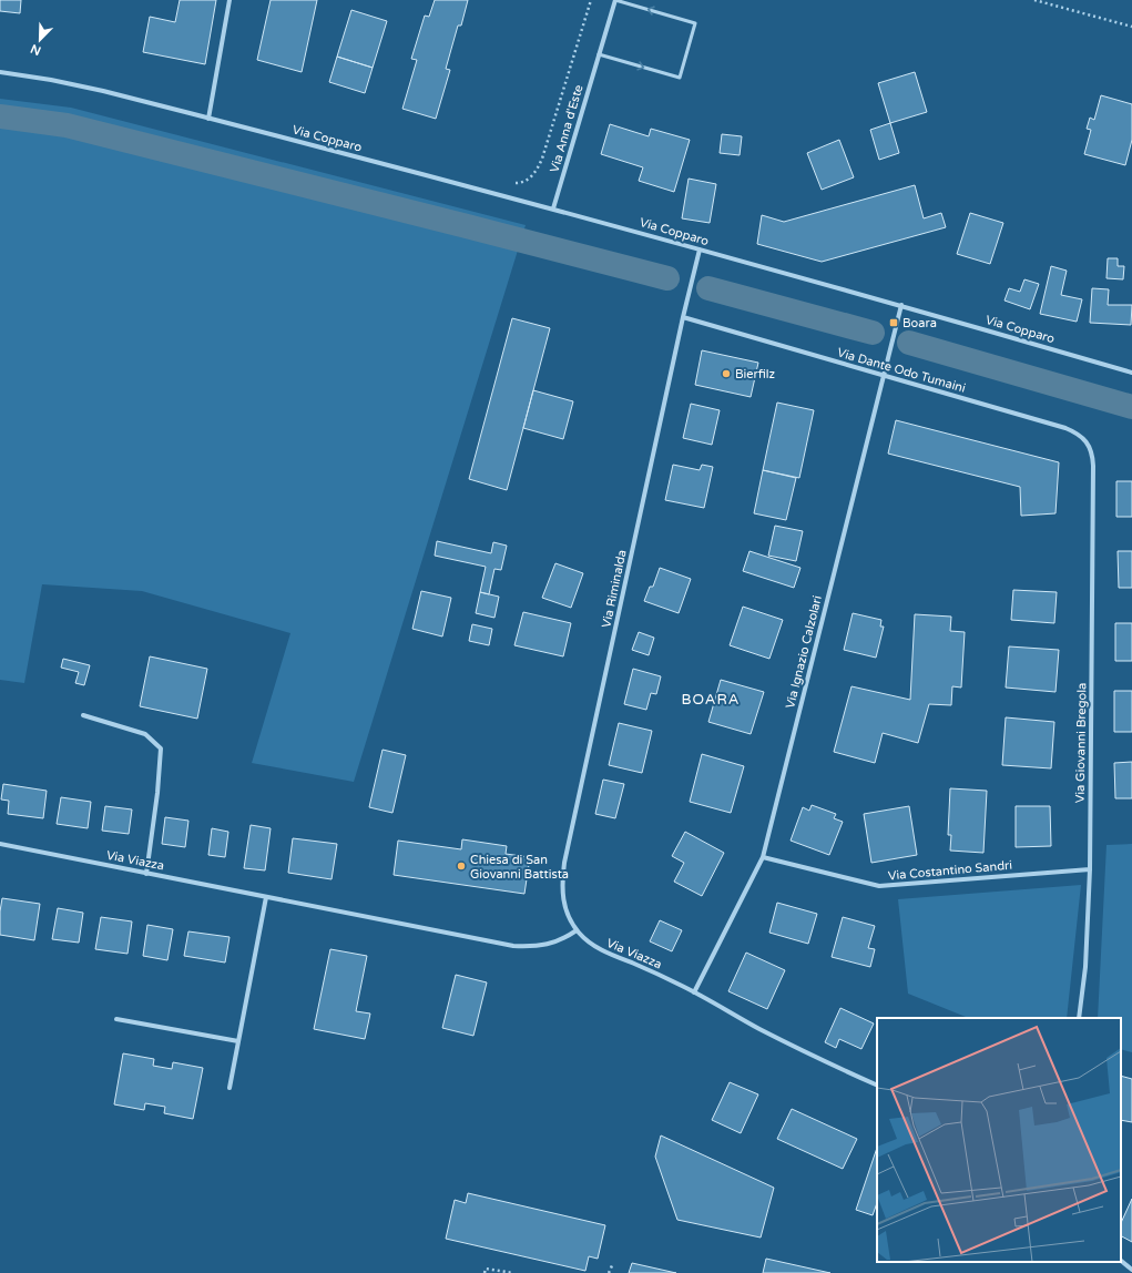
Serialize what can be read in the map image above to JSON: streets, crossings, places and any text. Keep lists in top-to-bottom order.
{
  "streets": {
    "street": [
      "Via Anna d'Este",
      "Via Copparo",
      "Via Dante Odo Tumaini",
      "Via Riminalda",
      "Via Ignazio Calzolari",
      "Via Giovanni Bregola",
      "Via Viazza",
      "Via Costantino Sandri"
    ]
  },
  "crossings": [
    ["Via Anna d'Este", "Via Copparo"],
    ["Via Copparo", "Via Riminalda"],
    ["Via Copparo", "Via Ignazio Calzolari"],
    ["Via Dante Odo Tumaini", "Via Riminalda"],
    ["Via Dante Odo Tumaini", "Via Ignazio Calzolari"],
    ["Via Dante Odo Tumaini", "Via Giovanni Bregola"],
    ["Via Riminalda", "Via Viazza"],
    ["Via Ignazio Calzolari", "Via Viazza"],
    ["Via Ignazio Calzolari", "Via Costantino Sandri"],
    ["Via Giovanni Bregola", "Via Costantino Sandri"]
  ],
  "districts": ["BOARA"],
  "places": {
    "transit": ["Boara"],
    "other": ["Bierfilz", "Chiesa di San Giovanni Battista"]
  },
  "north": "bottom left"
}
